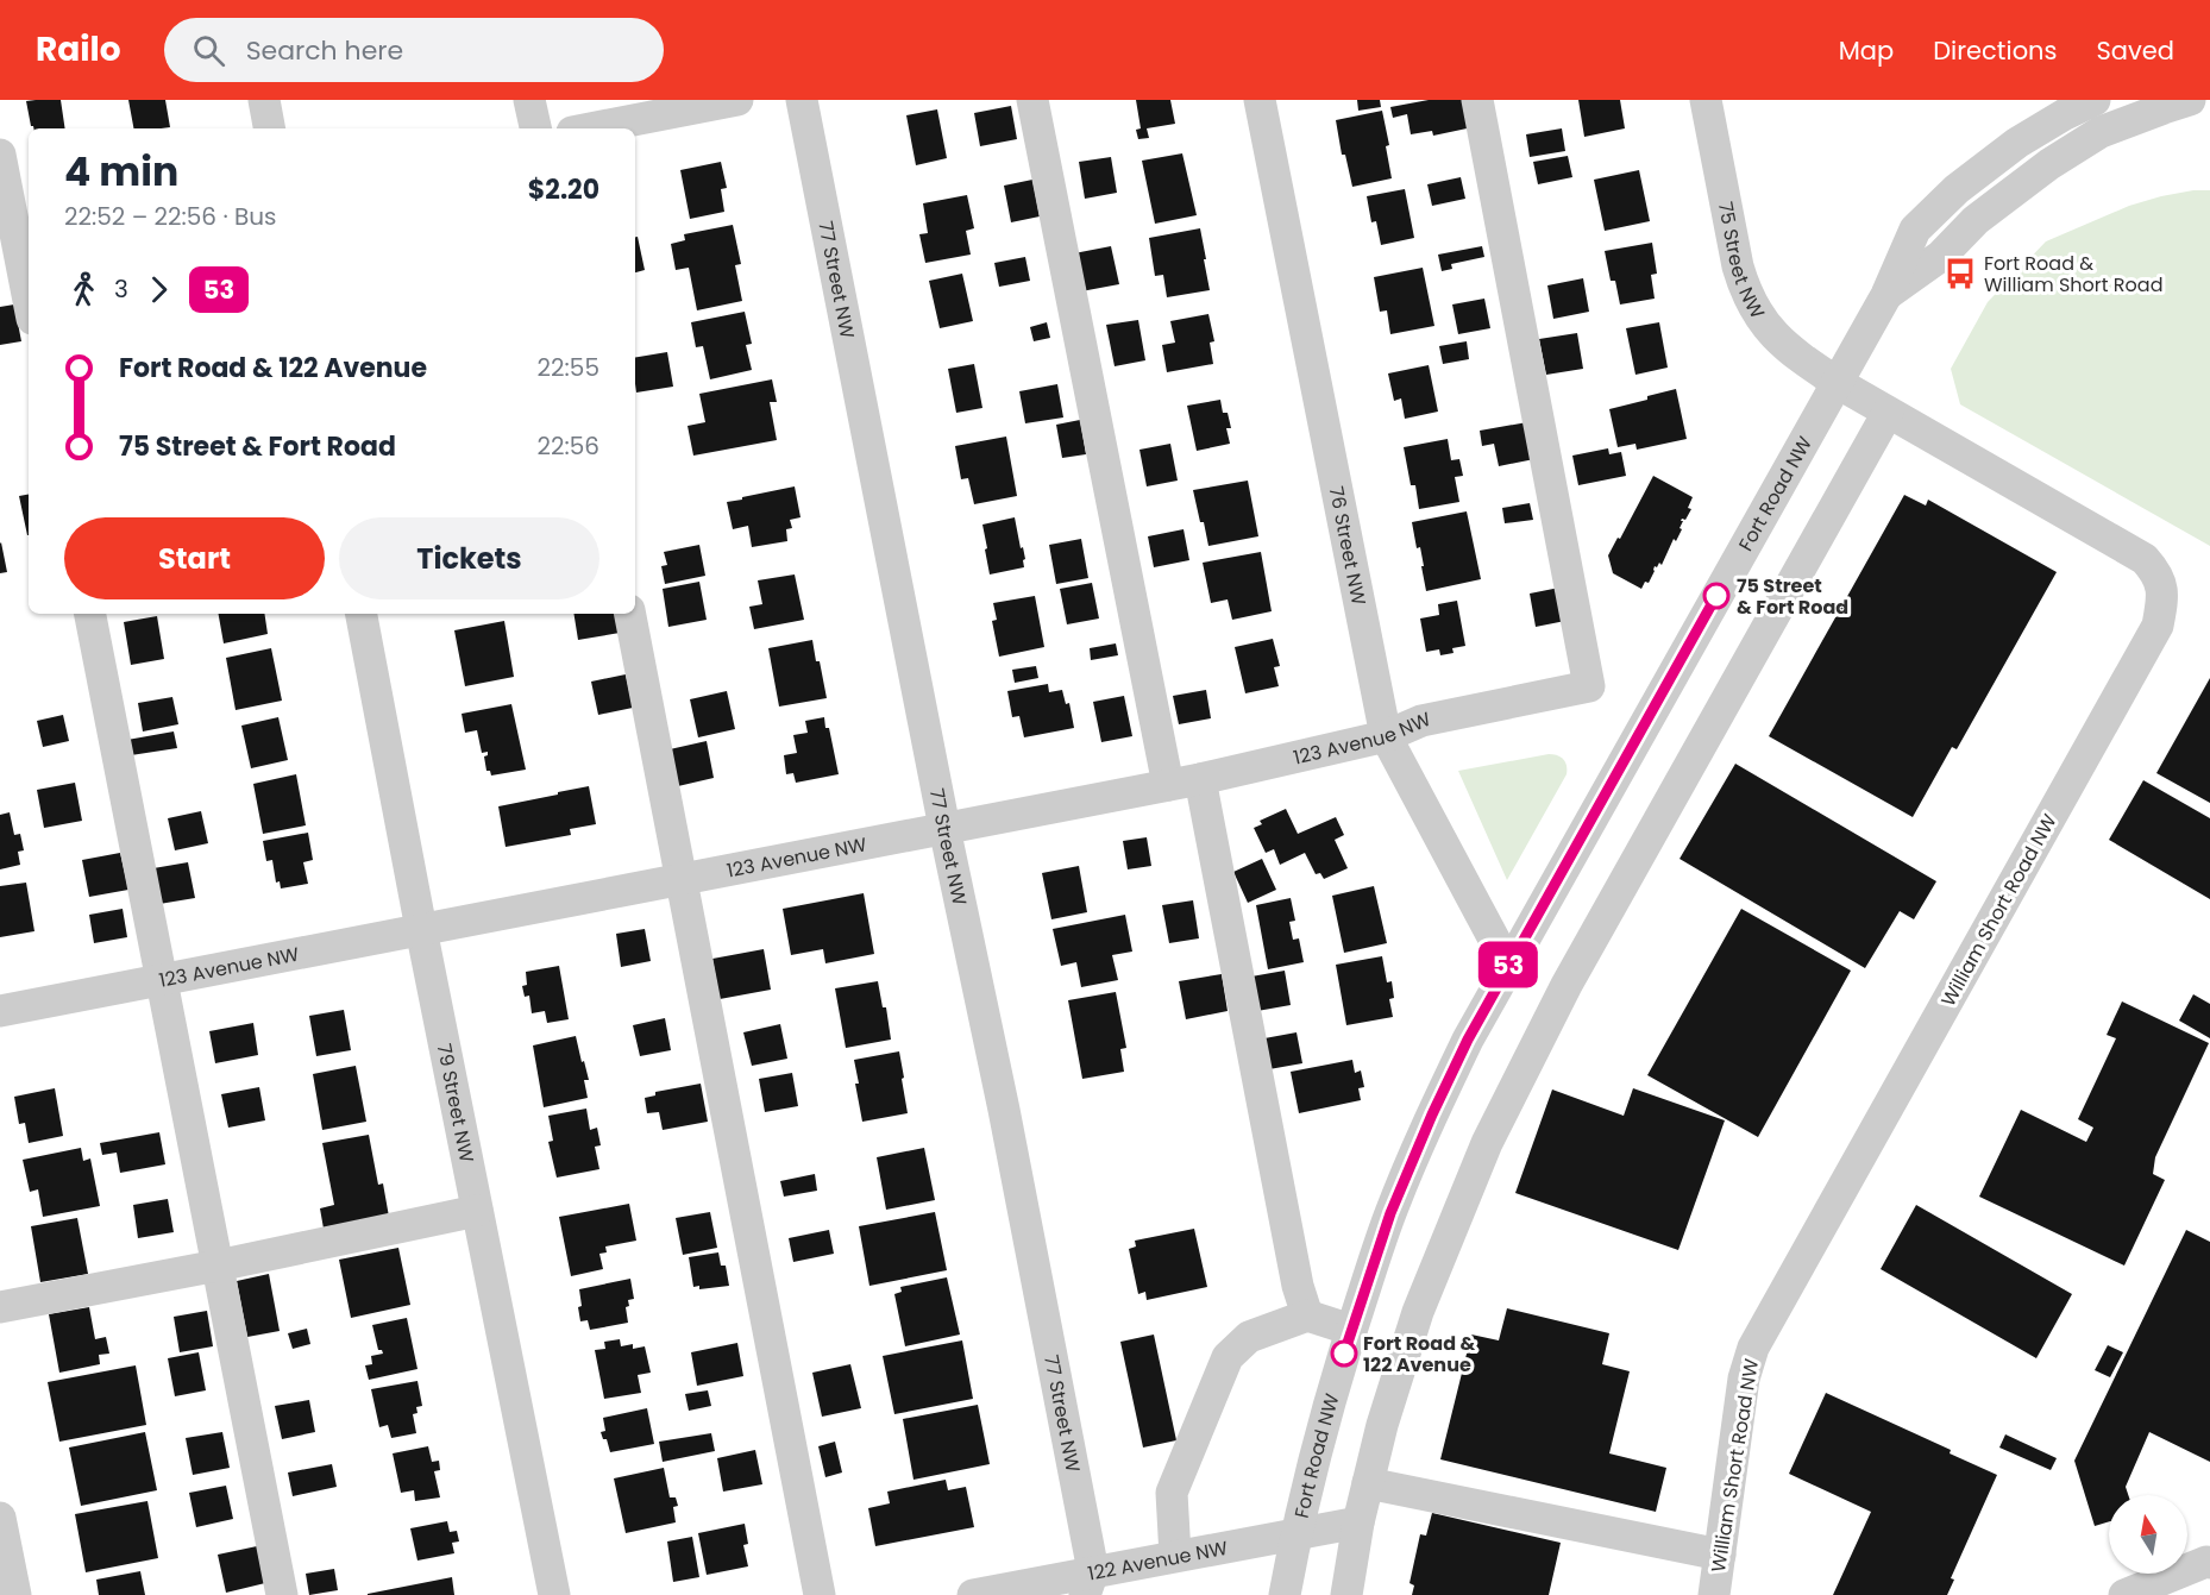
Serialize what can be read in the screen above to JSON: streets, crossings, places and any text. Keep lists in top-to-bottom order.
{
  "streets": {
    "street": [
      "75 Street NW",
      "77 Street NW",
      "Fort Road NW",
      "76 Street NW",
      "123 Avenue NW",
      "William Short Road NW",
      "79 Street NW",
      "122 Avenue NW"
    ]
  },
  "crossings": [
    ["75 Street NW", "Fort Road NW"],
    ["75 Street NW", "William Short Road NW"],
    ["77 Street NW", "123 Avenue NW"],
    ["77 Street NW", "122 Avenue NW"],
    ["Fort Road NW", "76 Street NW"],
    ["Fort Road NW", "William Short Road NW"],
    ["Fort Road NW", "122 Avenue NW"],
    ["76 Street NW", "123 Avenue NW"],
    ["123 Avenue NW", "79 Street NW"]
  ],
  "places": {
    "bus stop": ["Fort Road & William Short Road"],
    "other": ["75 Street & Fort Road", "Fort Road & 122 Avenue"]
  },
  "lines": ["bus line 53"],
  "north": "top",
  "page": {
    "header": "Railo",
    "search": "Search here",
    "nav": ["Map", "Directions", "Saved"],
    "on_map": "53",
    "heading": ["4 min", "22:52 – 22:56 · Bus", "$2.20"],
    "legs": ["3", "53"],
    "list": [
      {
        "name": "Fort Road & 122 Avenue",
        "value": "22:55"
      },
      {
        "name": "75 Street & Fort Road",
        "value": "22:56"
      }
    ],
    "buttons": ["Start", "Tickets"]
  }
}
